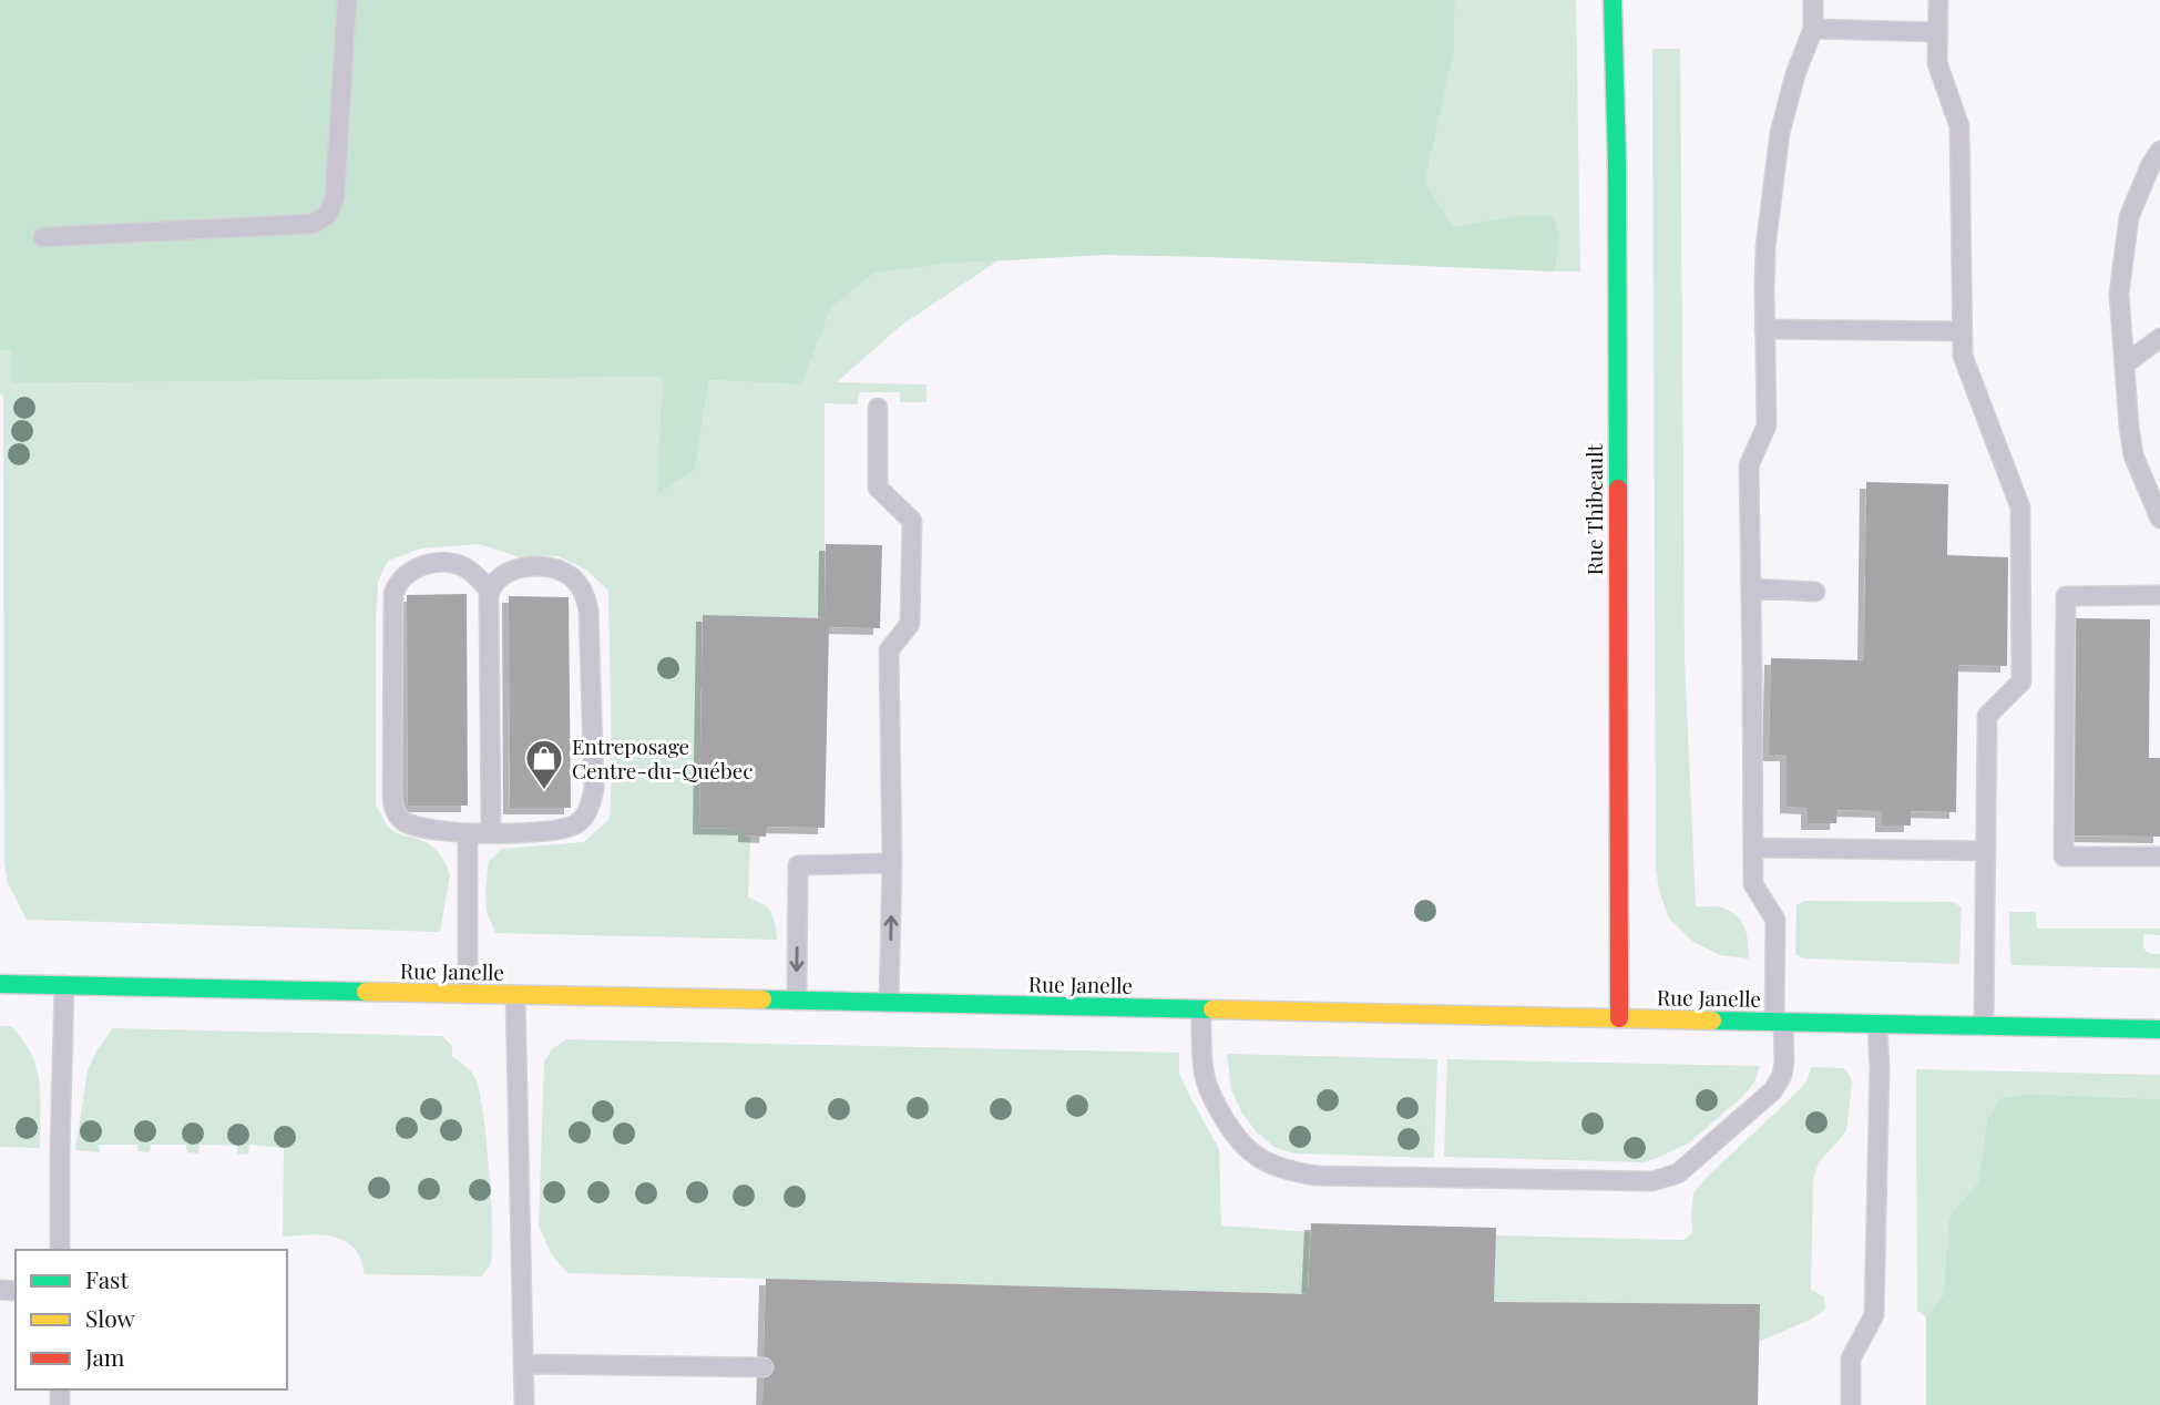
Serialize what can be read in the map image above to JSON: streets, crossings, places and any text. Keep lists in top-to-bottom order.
{
  "streets": {
    "main road": ["Rue Thibeault", "Rue Janelle"]
  },
  "crossings": [
    ["Rue Thibeault", "Rue Janelle"]
  ],
  "places": {
    "shop": ["Entreposage Centre-du-Québec"]
  },
  "legend": ["Fast", "Slow", "Jam"]
}
